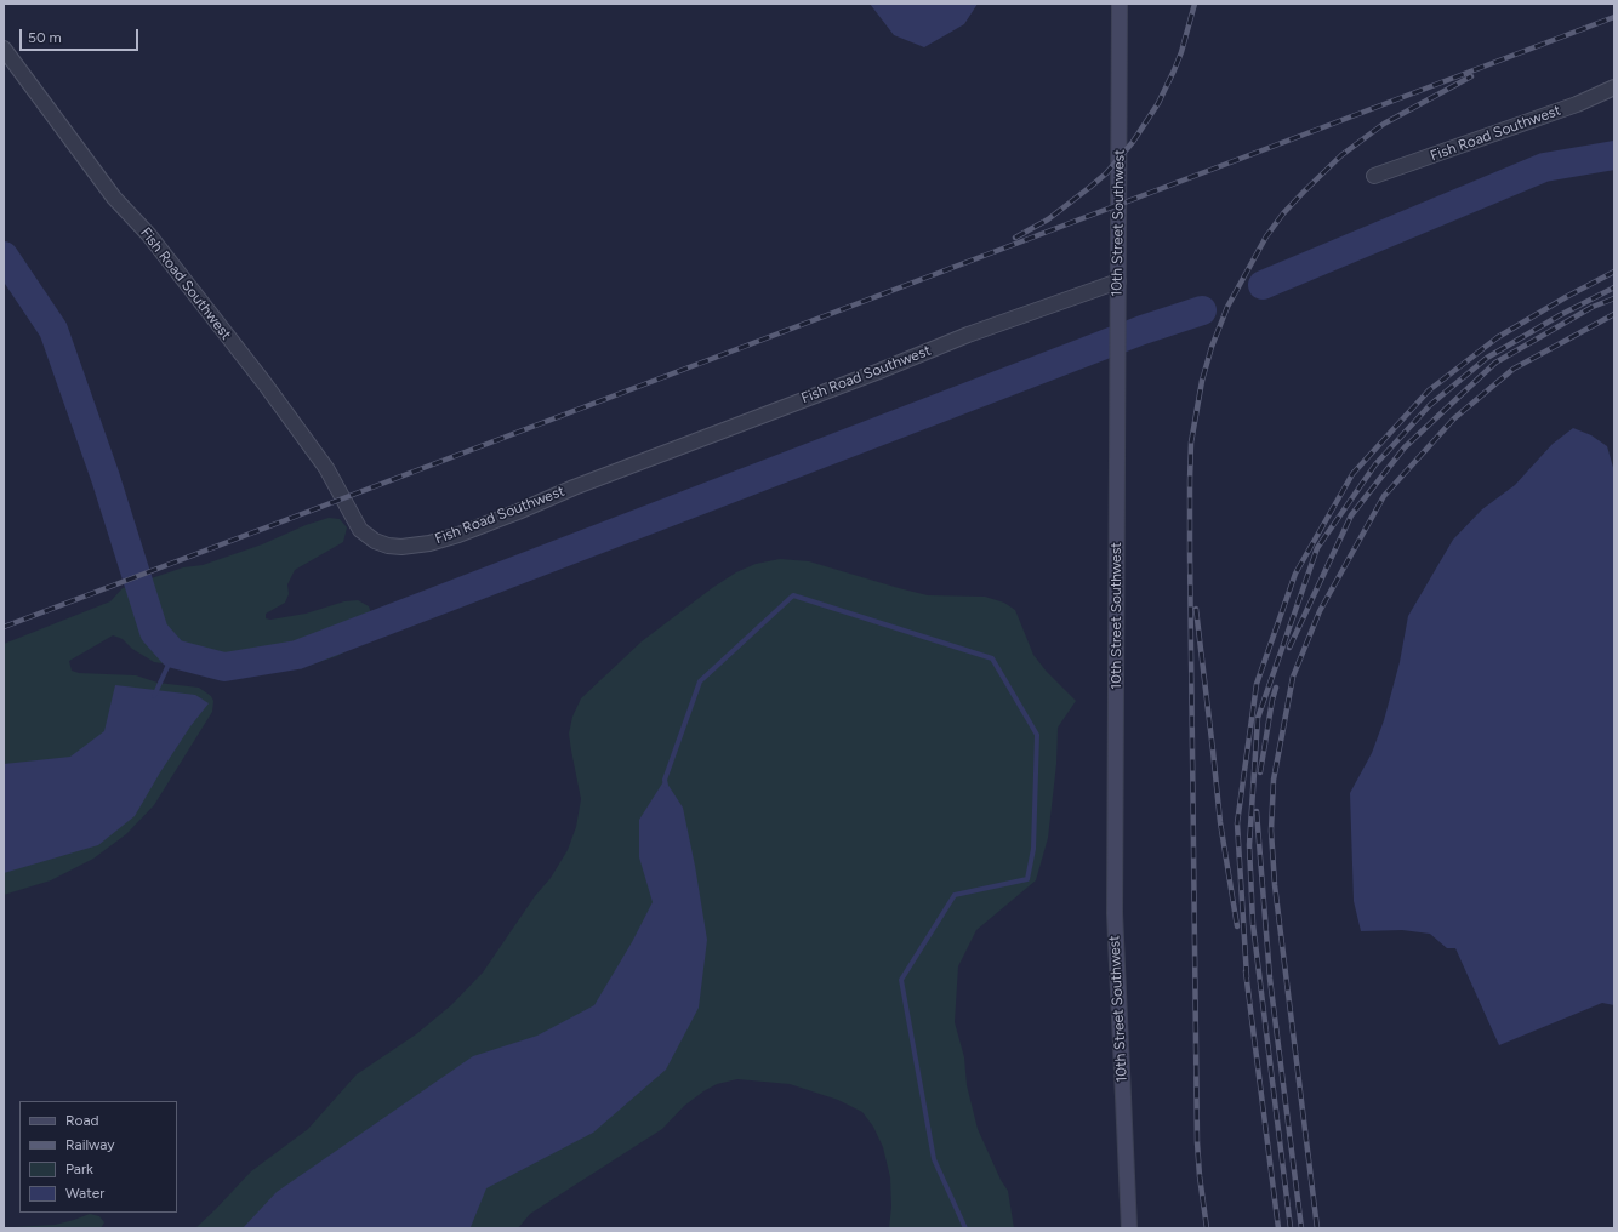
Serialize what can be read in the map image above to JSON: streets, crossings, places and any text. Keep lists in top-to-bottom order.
{
  "streets": {
    "main road": ["10th Street Southwest"],
    "street": ["Fish Road Southwest"]
  },
  "crossings": [
    ["Fish Road Southwest", "10th Street Southwest"]
  ],
  "legend": [
    "Road",
    "Railway",
    "Park",
    "Water"
  ],
  "scale_bar": "50 m"
}
